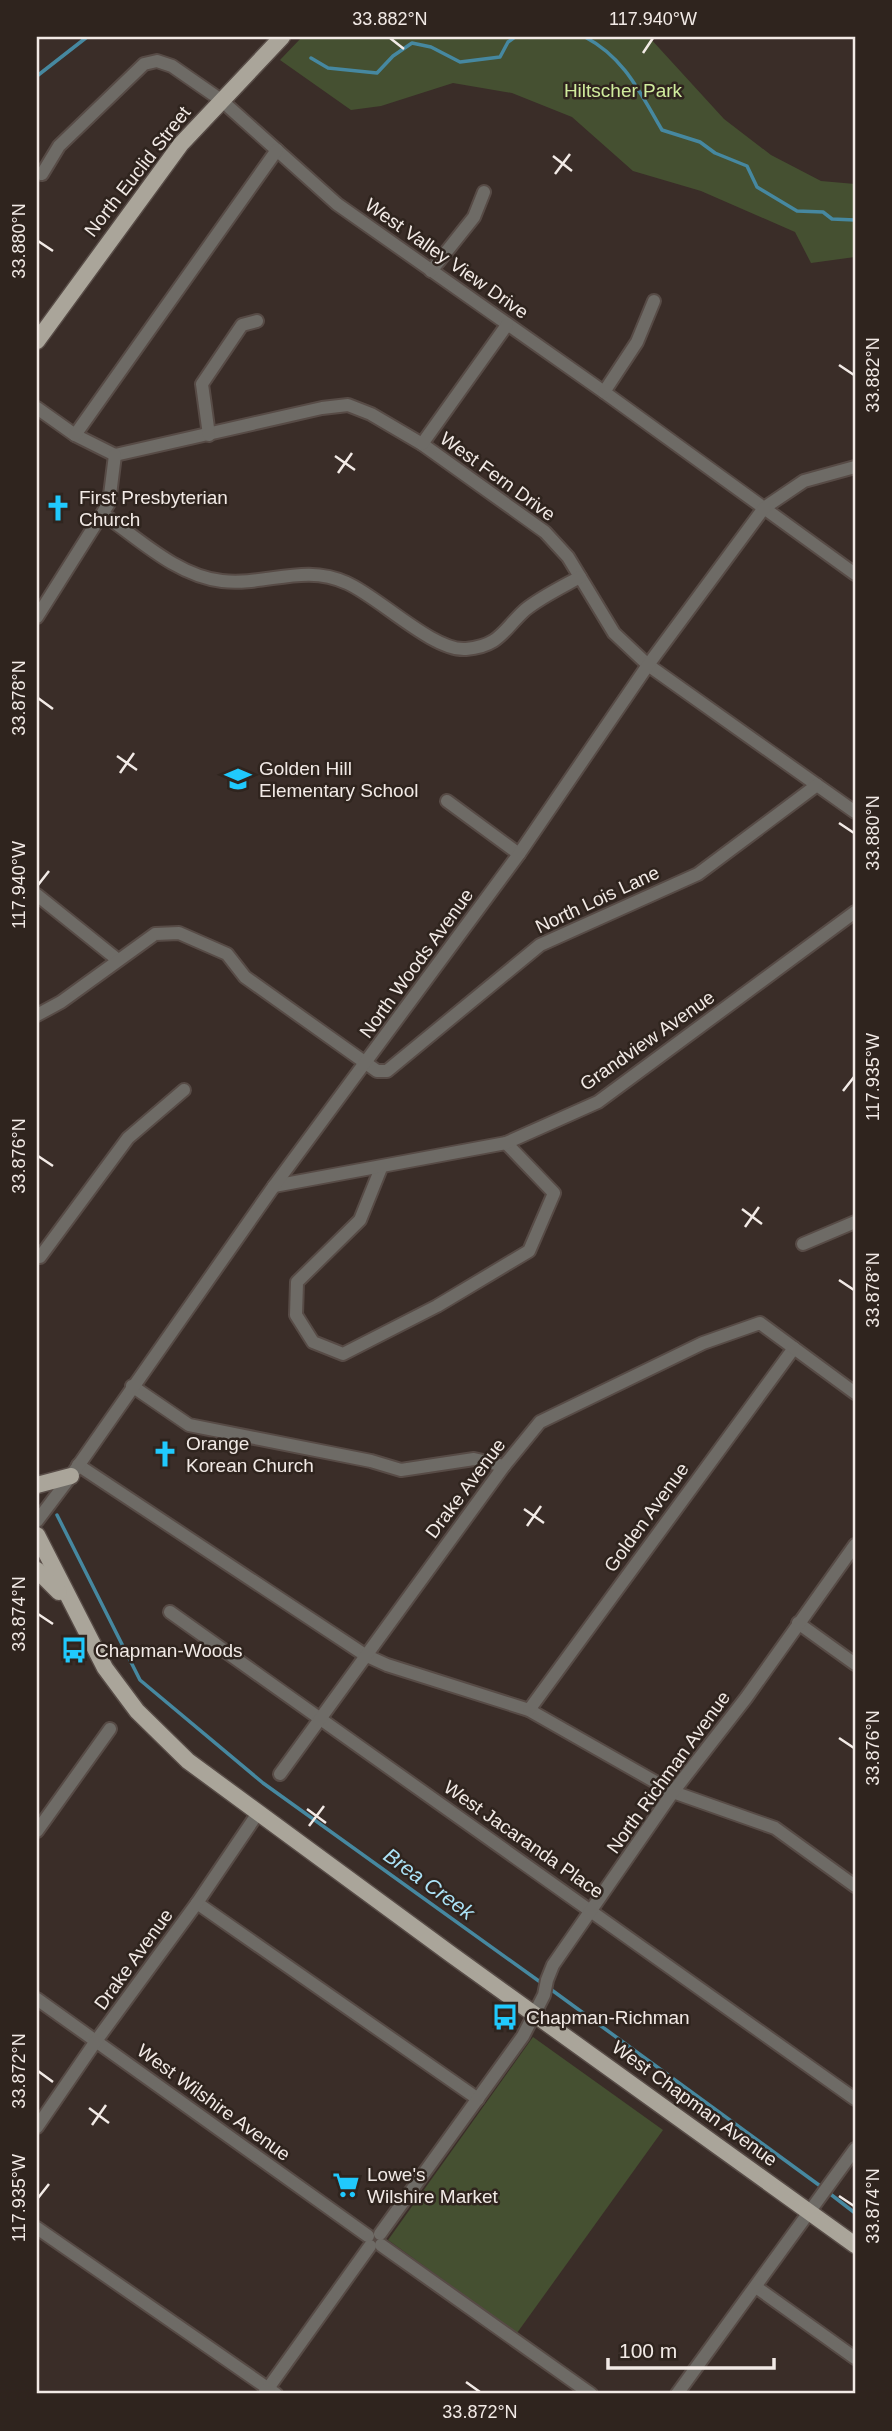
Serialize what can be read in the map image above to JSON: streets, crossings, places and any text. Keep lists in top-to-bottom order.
{
  "streets": {
    "main road": ["North Euclid Street", "West Chapman Avenue"],
    "street": [
      "West Valley View Drive",
      "West Fern Drive",
      "North Lois Lane",
      "North Woods Avenue",
      "Grandview Avenue",
      "Drake Avenue",
      "Golden Avenue",
      "North Richman Avenue",
      "West Jacaranda Place",
      "West Wilshire Avenue"
    ]
  },
  "crossings": [
    ["North Euclid Street", "West Valley View Drive"],
    ["West Valley View Drive", "North Woods Avenue"],
    ["West Fern Drive", "North Lois Lane"],
    ["West Fern Drive", "North Woods Avenue"],
    ["North Lois Lane", "North Woods Avenue"],
    ["North Woods Avenue", "Grandview Avenue"],
    ["Drake Avenue", "Golden Avenue"],
    ["Drake Avenue", "West Jacaranda Place"],
    ["Drake Avenue", "West Wilshire Avenue"],
    ["Drake Avenue", "West Chapman Avenue"],
    ["North Richman Avenue", "West Jacaranda Place"],
    ["North Richman Avenue", "West Wilshire Avenue"],
    ["North Richman Avenue", "West Chapman Avenue"]
  ],
  "water": ["Brea Creek"],
  "parks": ["Hiltscher Park"],
  "places": {
    "church": ["First Presbyterian Church", "Orange Korean Church"],
    "school or university": ["Golden Hill Elementary School"],
    "bus stop": ["Chapman-Woods", "Chapman-Richman"],
    "supermarket": ["Lowe's Wilshire Market"]
  },
  "scale_bar": "100 m",
  "coordinates": [
    "33.882°N",
    "117.940°W",
    "33.880°N",
    "33.878°N",
    "117.935°W",
    "33.876°N",
    "33.874°N",
    "33.872°N"
  ]
}
